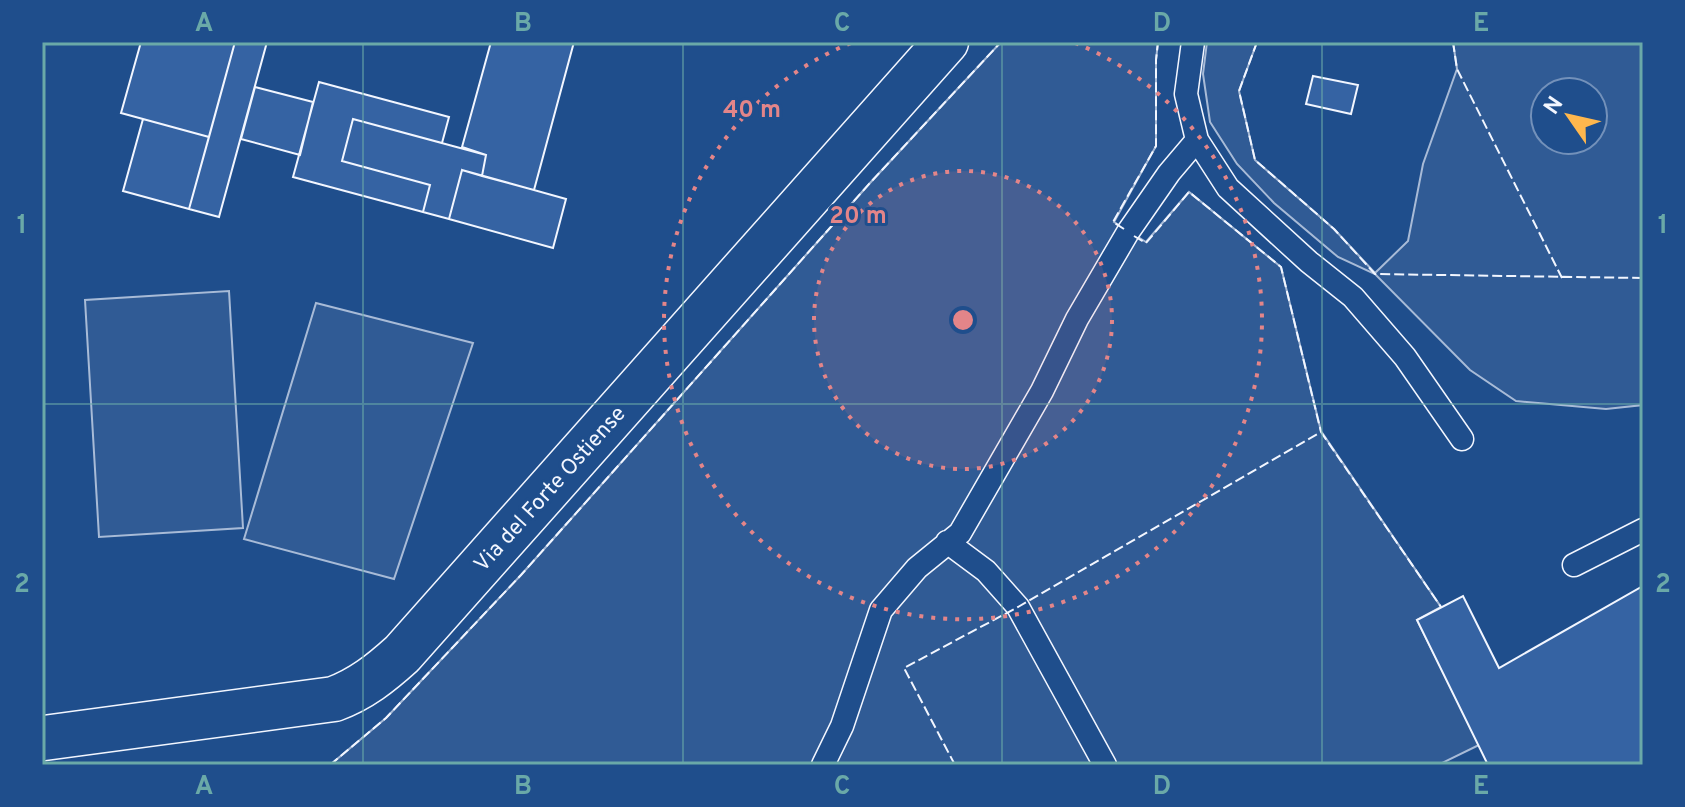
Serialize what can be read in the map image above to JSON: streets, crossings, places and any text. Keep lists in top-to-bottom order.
{
  "streets": {
    "street": ["Via del Forte Ostiense"]
  },
  "north": "top left",
  "grid": {
    "columns": [
      "A",
      "B",
      "C",
      "D",
      "E"
    ],
    "rows": ["1", "2"]
  },
  "rings": ["40 m", "20 m"]
}
